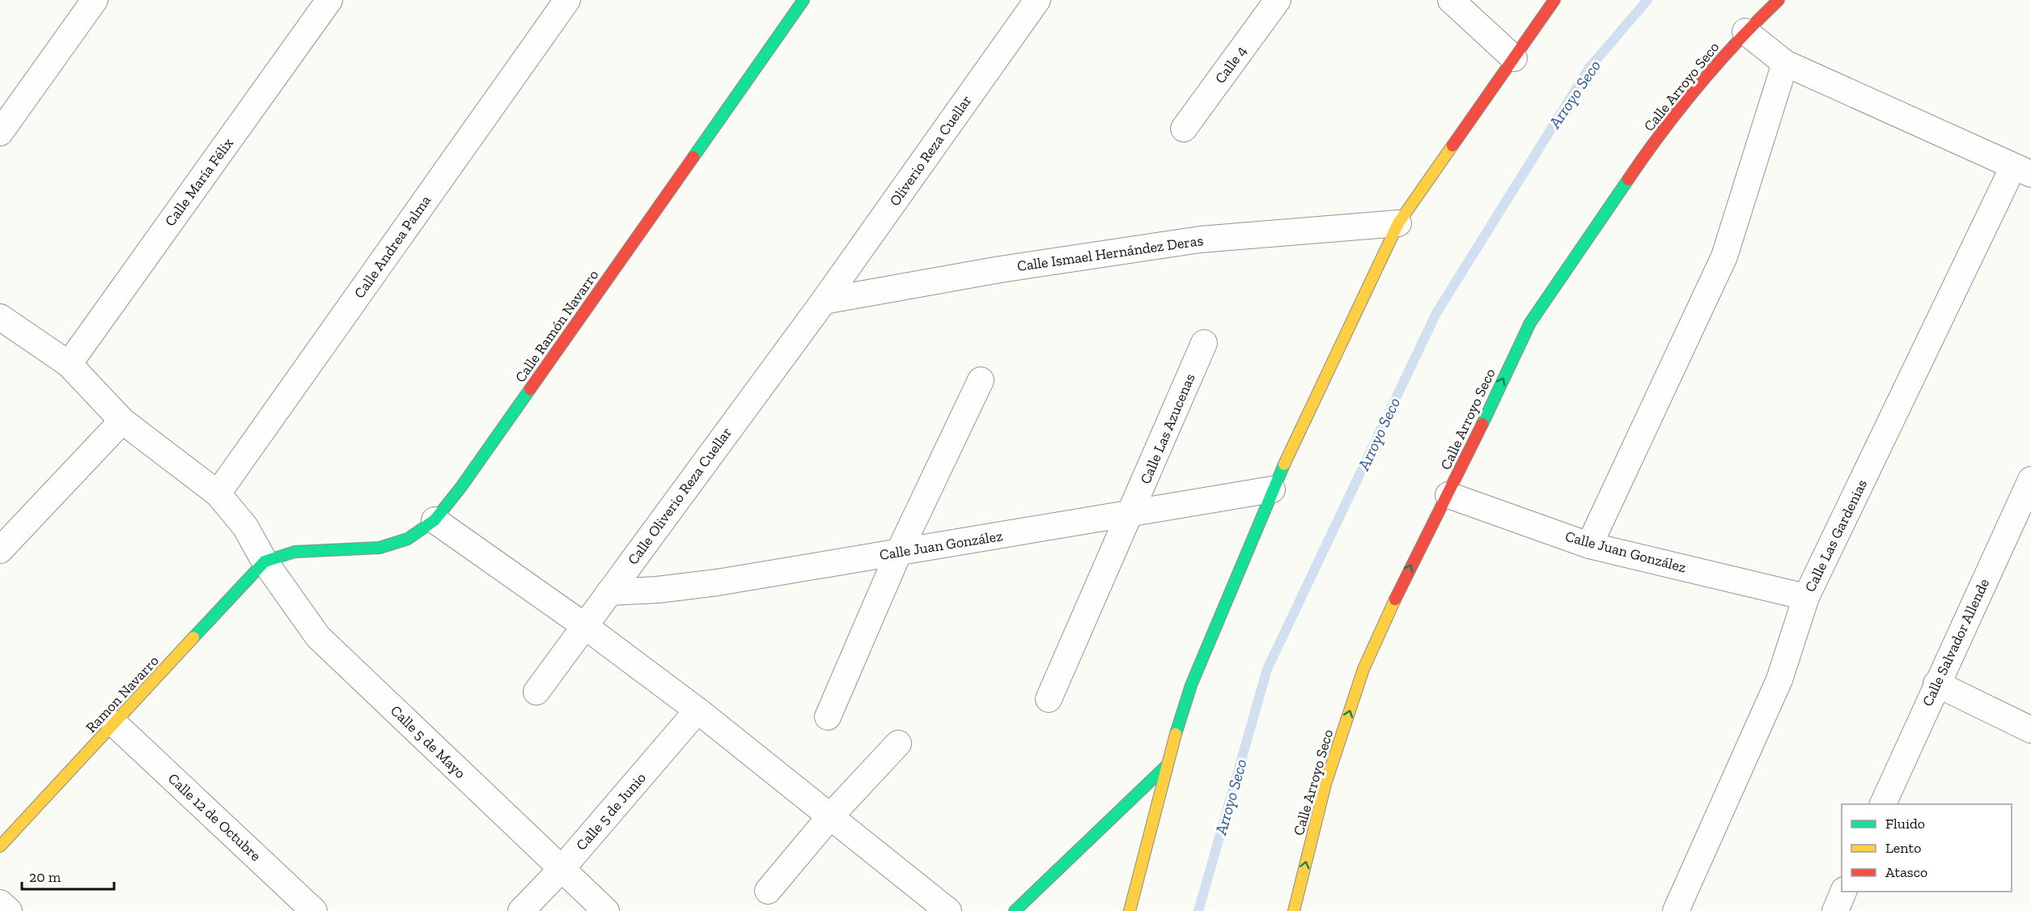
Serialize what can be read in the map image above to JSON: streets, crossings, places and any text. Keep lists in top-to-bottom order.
{
  "streets": {
    "street": [
      "Calle 4",
      "Calle Arroyo Seco",
      "Oliverio Reza Cuellar",
      "Calle María Félix",
      "Calle Andrea Palma",
      "Calle Ismael Hernández Deras",
      "Calle Ramón Navarro",
      "Calle Las Azucenas",
      "Calle Oliverio Reza Cuellar",
      "Calle Las Gardenias",
      "Calle Juan González",
      "Calle Salvador Allende",
      "Ramon Navarro",
      "Calle 5 de Mayo",
      "Calle 5 de Junio",
      "Calle 12 de Octubre"
    ]
  },
  "crossings": [
    ["Calle Arroyo Seco", "Calle Juan González"],
    ["Oliverio Reza Cuellar", "Calle Ismael Hernández Deras"],
    ["Oliverio Reza Cuellar", "Calle Oliverio Reza Cuellar"],
    ["Calle María Félix", "Calle 5 de Mayo"],
    ["Calle Andrea Palma", "Calle 5 de Mayo"],
    ["Calle Ismael Hernández Deras", "Calle Oliverio Reza Cuellar"],
    ["Calle Ramón Navarro", "Ramon Navarro"],
    ["Calle Ramón Navarro", "Calle 5 de Mayo"],
    ["Calle Las Azucenas", "Calle Juan González"],
    ["Calle Oliverio Reza Cuellar", "Calle Juan González"],
    ["Calle Las Gardenias", "Calle Juan González"],
    ["Ramon Navarro", "Calle 5 de Mayo"],
    ["Ramon Navarro", "Calle 12 de Octubre"],
    ["Calle 5 de Mayo", "Calle 5 de Junio"]
  ],
  "one_way": ["Calle Arroyo Seco"],
  "water": ["Arroyo Seco"],
  "legend": ["Fluido", "Lento", "Atasco"],
  "scale_bar": "20 m"
}
